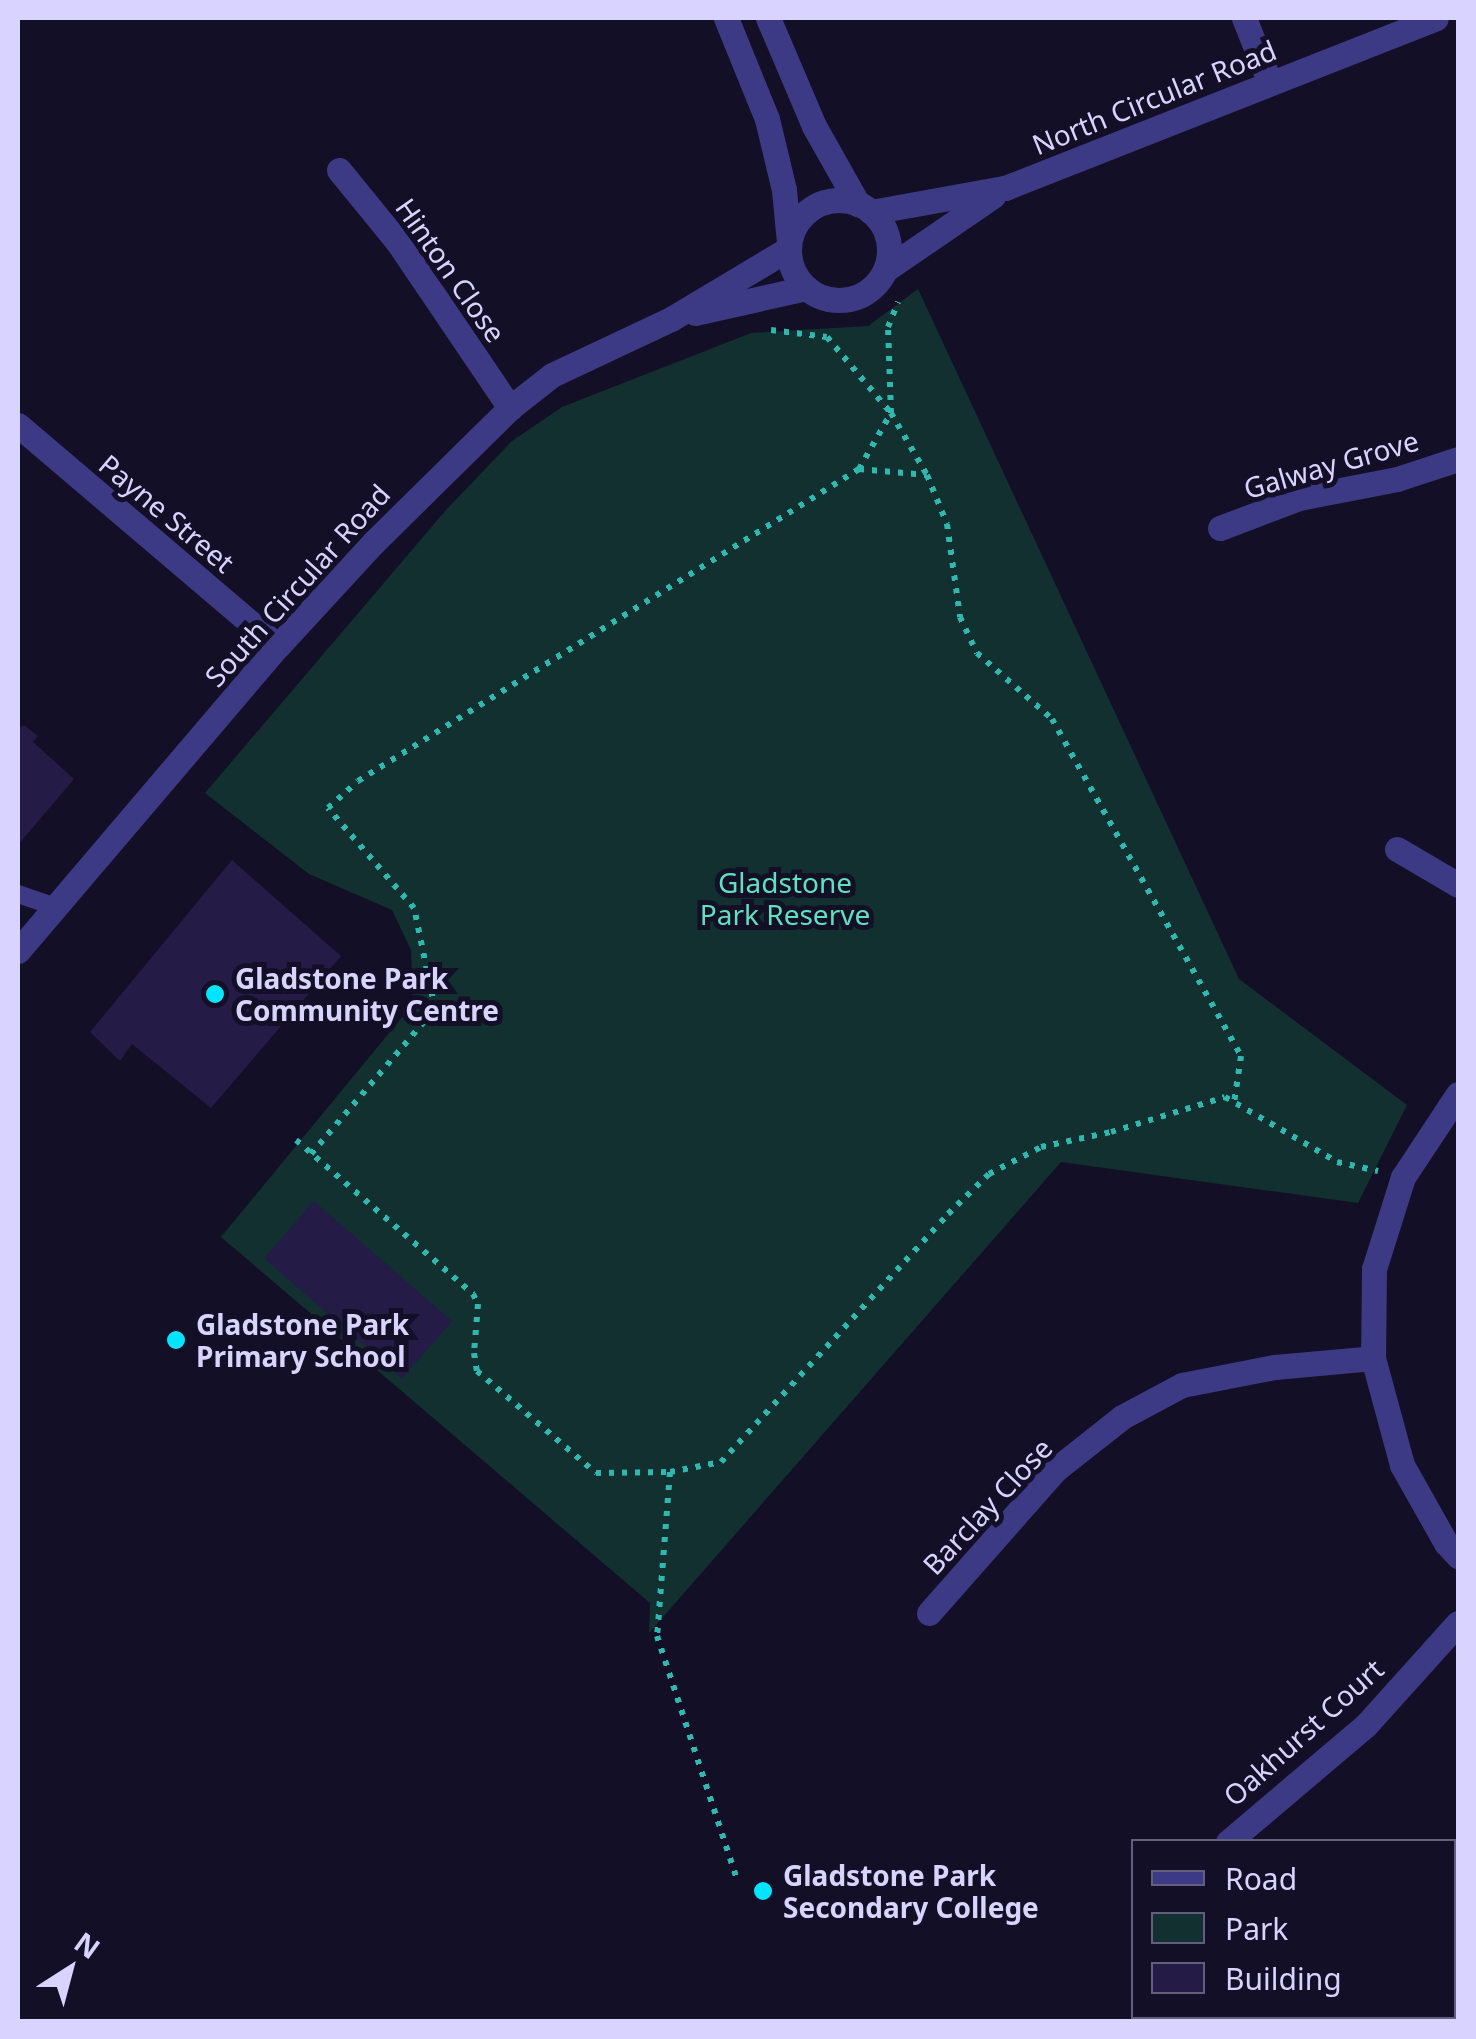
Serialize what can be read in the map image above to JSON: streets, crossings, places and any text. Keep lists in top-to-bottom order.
{
  "streets": {
    "street": [
      "North Circular Road",
      "Hinton Close",
      "Galway Grove",
      "Payne Street",
      "South Circular Road",
      "Barclay Close",
      "Oakhurst Court"
    ]
  },
  "crossings": [
    ["North Circular Road", "South Circular Road"],
    ["Hinton Close", "South Circular Road"],
    ["Payne Street", "South Circular Road"]
  ],
  "parks": ["Gladstone Park Reserve"],
  "places": ["Gladstone Park Community Centre", "Gladstone Park Primary School", "Gladstone Park Secondary College"],
  "legend": ["Road", "Park", "Building"],
  "north": "top right"
}
